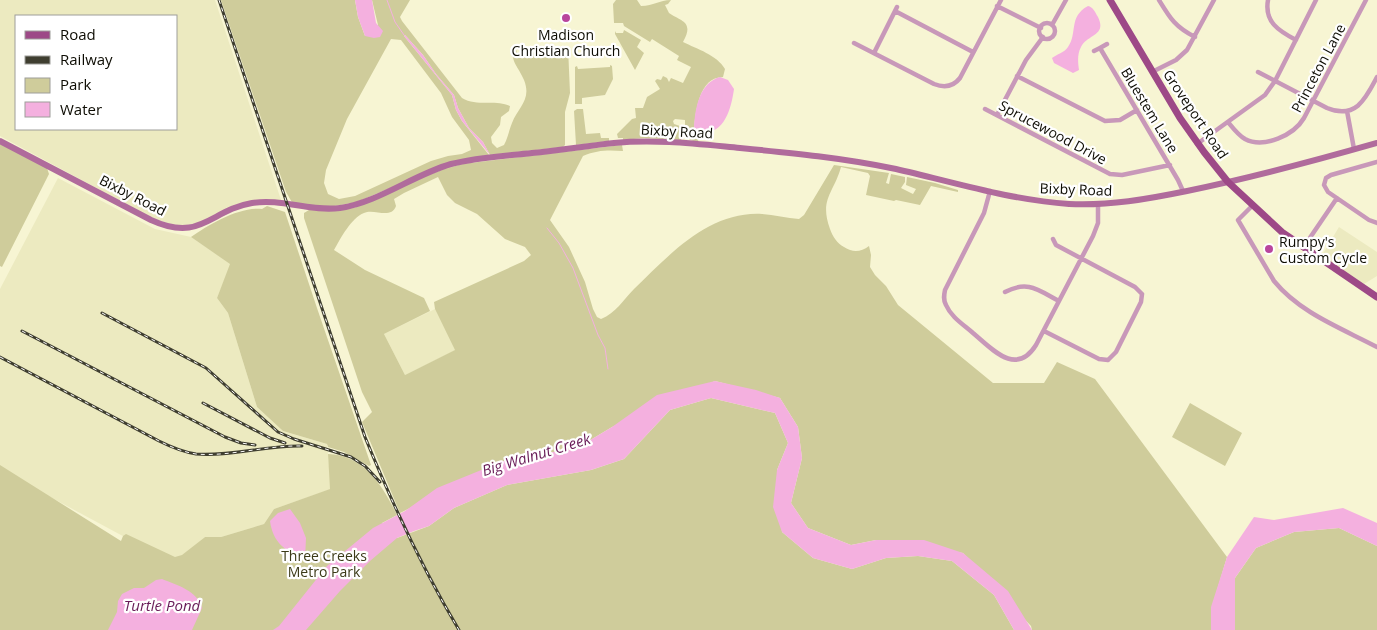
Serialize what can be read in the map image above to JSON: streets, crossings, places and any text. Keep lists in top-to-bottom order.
{
  "streets": {
    "main road": ["Groveport Road"],
    "street": [
      "Princeton Lane",
      "Bluestem Lane",
      "Bixby Road",
      "Sprucewood Drive"
    ]
  },
  "crossings": [
    ["Bluestem Lane", "Bixby Road"],
    ["Bluestem Lane", "Sprucewood Drive"],
    ["Groveport Road", "Bixby Road"]
  ],
  "water": ["Big Walnut Creek", "Turtle Pond"],
  "parks": ["Three Creeks Metro Park"],
  "places": ["Madison Christian Church", "Rumpy's Custom Cycle"],
  "legend": [
    "Road",
    "Railway",
    "Park",
    "Water"
  ]
}
